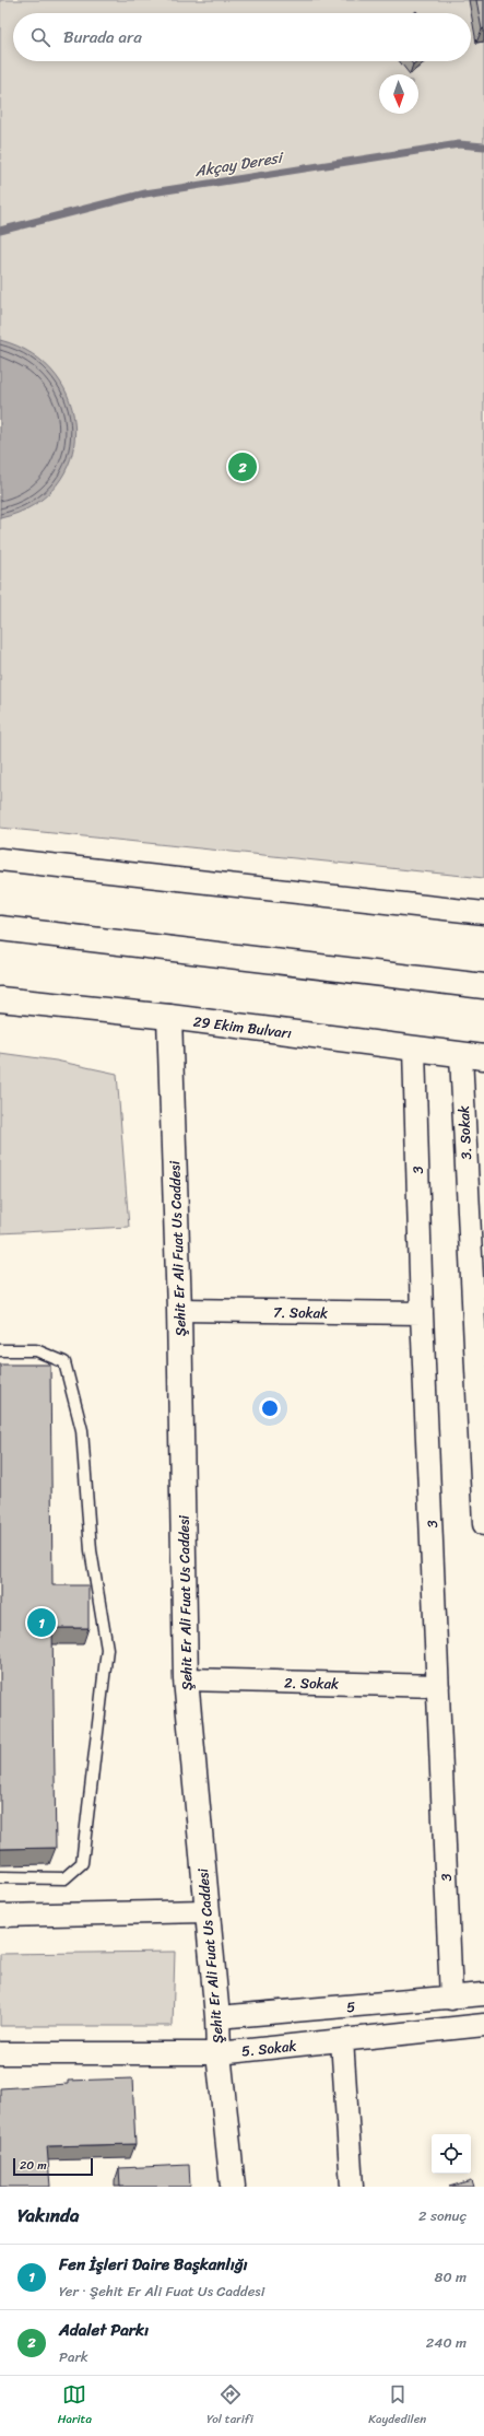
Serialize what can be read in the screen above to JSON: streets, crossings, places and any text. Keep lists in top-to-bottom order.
{
  "streets": {
    "street": [
      "29 Ekim Bulvarı",
      "3. Sokak",
      "3",
      "Şehit Er Ali Fuat Us Caddesi",
      "7. Sokak",
      "2. Sokak",
      "5",
      "5. Sokak"
    ]
  },
  "crossings": [
    ["29 Ekim Bulvarı", "3. Sokak"],
    ["29 Ekim Bulvarı", "3"],
    ["29 Ekim Bulvarı", "Şehit Er Ali Fuat Us Caddesi"],
    ["3", "7. Sokak"],
    ["3", "2. Sokak"],
    ["3", "5"],
    ["Şehit Er Ali Fuat Us Caddesi", "7. Sokak"],
    ["Şehit Er Ali Fuat Us Caddesi", "2. Sokak"],
    ["Şehit Er Ali Fuat Us Caddesi", "5"],
    ["Şehit Er Ali Fuat Us Caddesi", "5. Sokak"]
  ],
  "water": ["Akçay Deresi"],
  "scale_bar": "20 m",
  "north": "bottom",
  "page": {
    "search": "Burada ara",
    "pins": ["2", "1"],
    "scale": "20 m",
    "heading": ["Yakında", "2 sonuç"],
    "list": [
      {
        "mark": "1",
        "name": "Fen İşleri Daire Başkanlığı",
        "note": "Yer · Şehit Er Ali Fuat Us Caddesi",
        "value": "80 m"
      },
      {
        "mark": "2",
        "name": "Adalet Parkı",
        "note": "Park",
        "value": "240 m"
      }
    ],
    "nav": ["Harita", "Yol tarifi", "Kaydedilen"]
  }
}
